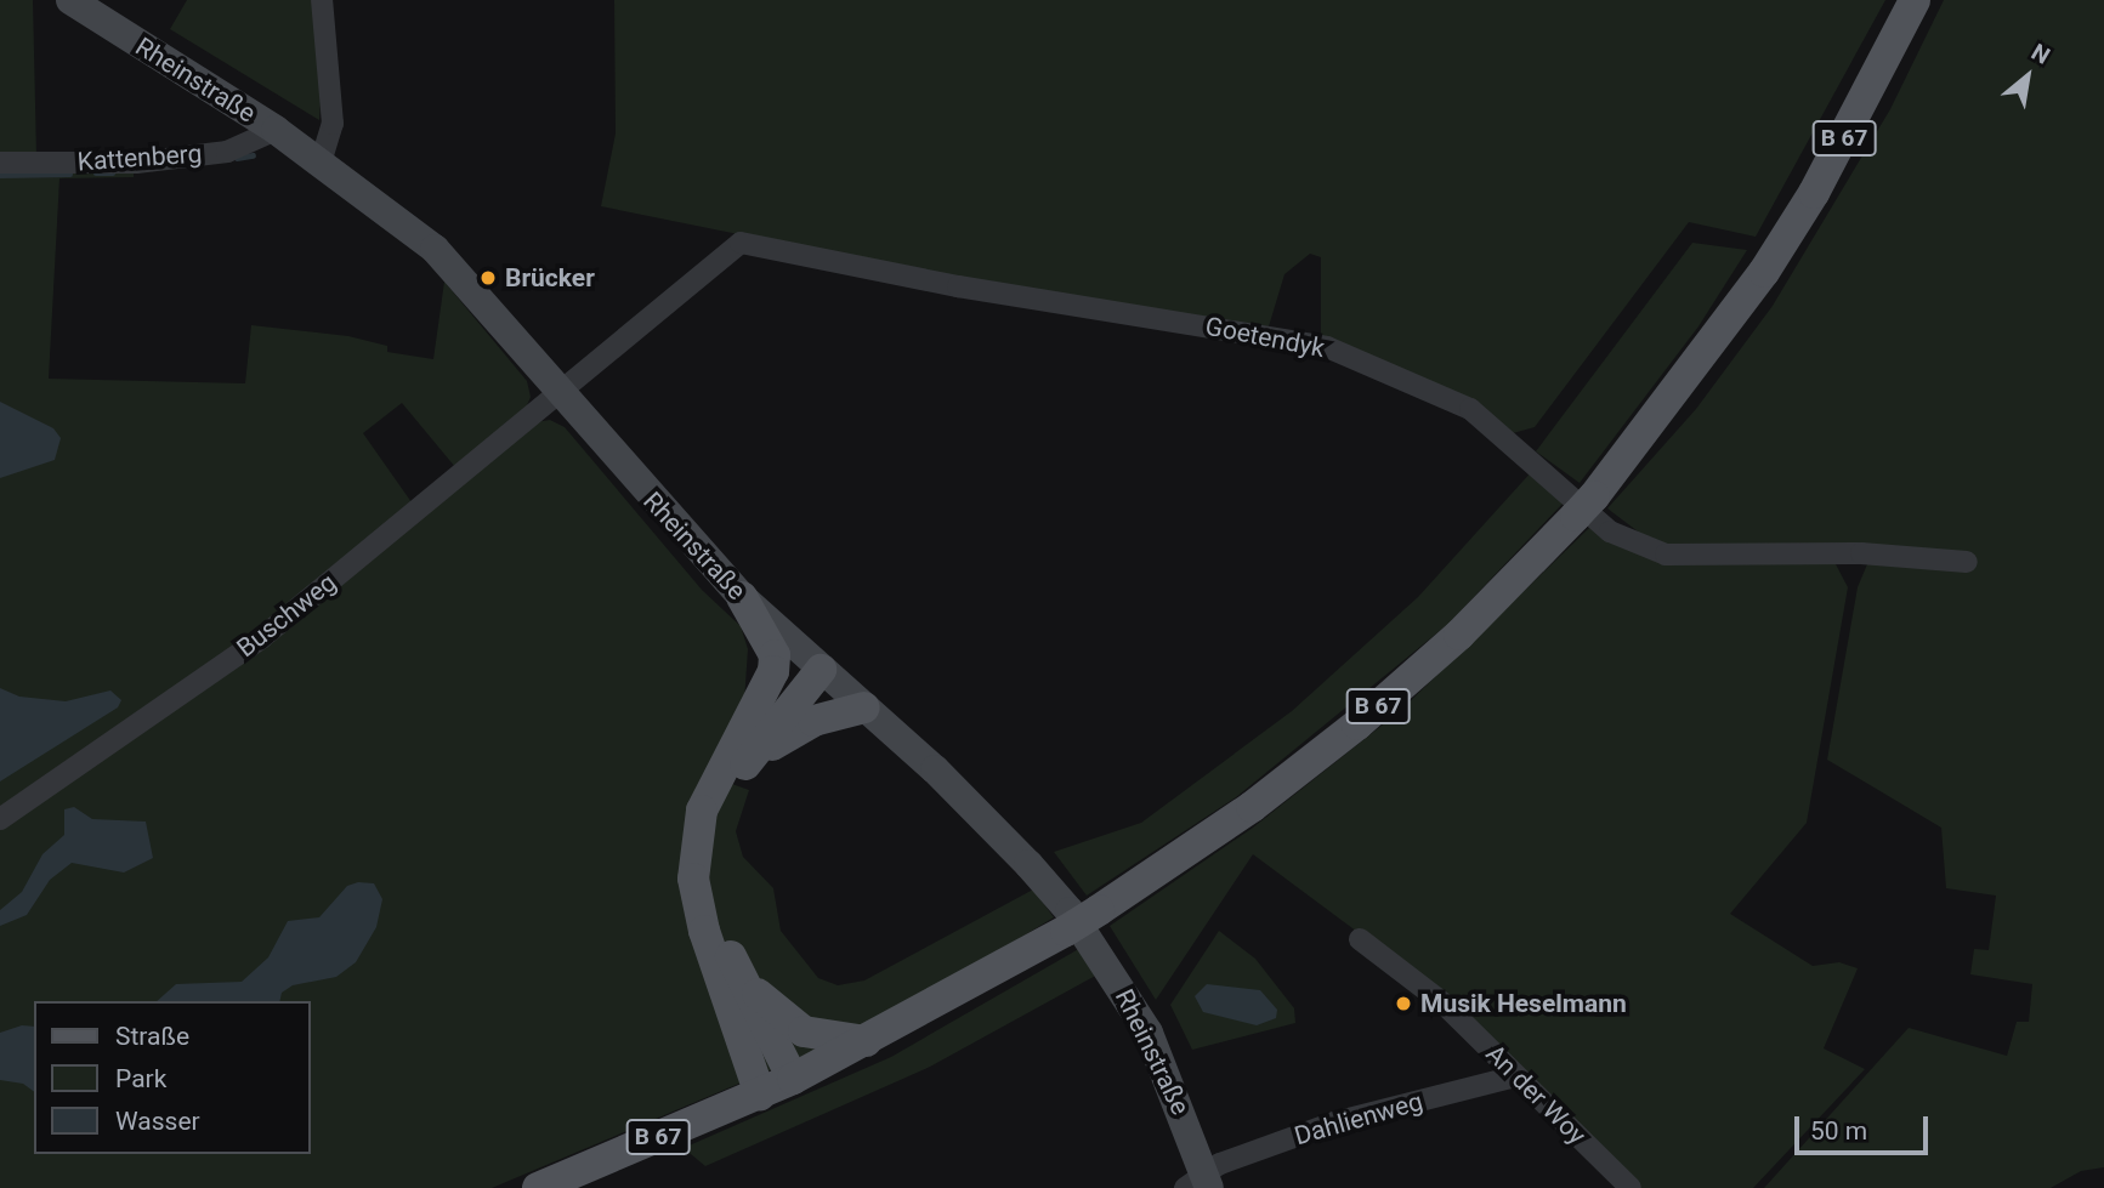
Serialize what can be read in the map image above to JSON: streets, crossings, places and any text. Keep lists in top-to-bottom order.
{
  "streets": {
    "main road": ["Rheinstraße", "B 67"],
    "street": [
      "Kattenberg",
      "Goetendyk",
      "Buschweg",
      "An der Woy",
      "Dahlienweg"
    ]
  },
  "crossings": [
    ["Rheinstraße", "Kattenberg"],
    ["Rheinstraße", "Goetendyk"],
    ["Rheinstraße", "Buschweg"],
    ["Rheinstraße", "Dahlienweg"],
    ["Goetendyk", "Buschweg"],
    ["An der Woy", "Dahlienweg"]
  ],
  "places": ["Brücker", "Musik Heselmann"],
  "legend": ["Straße", "Park", "Wasser"],
  "scale_bar": "50 m",
  "north": "top right"
}
